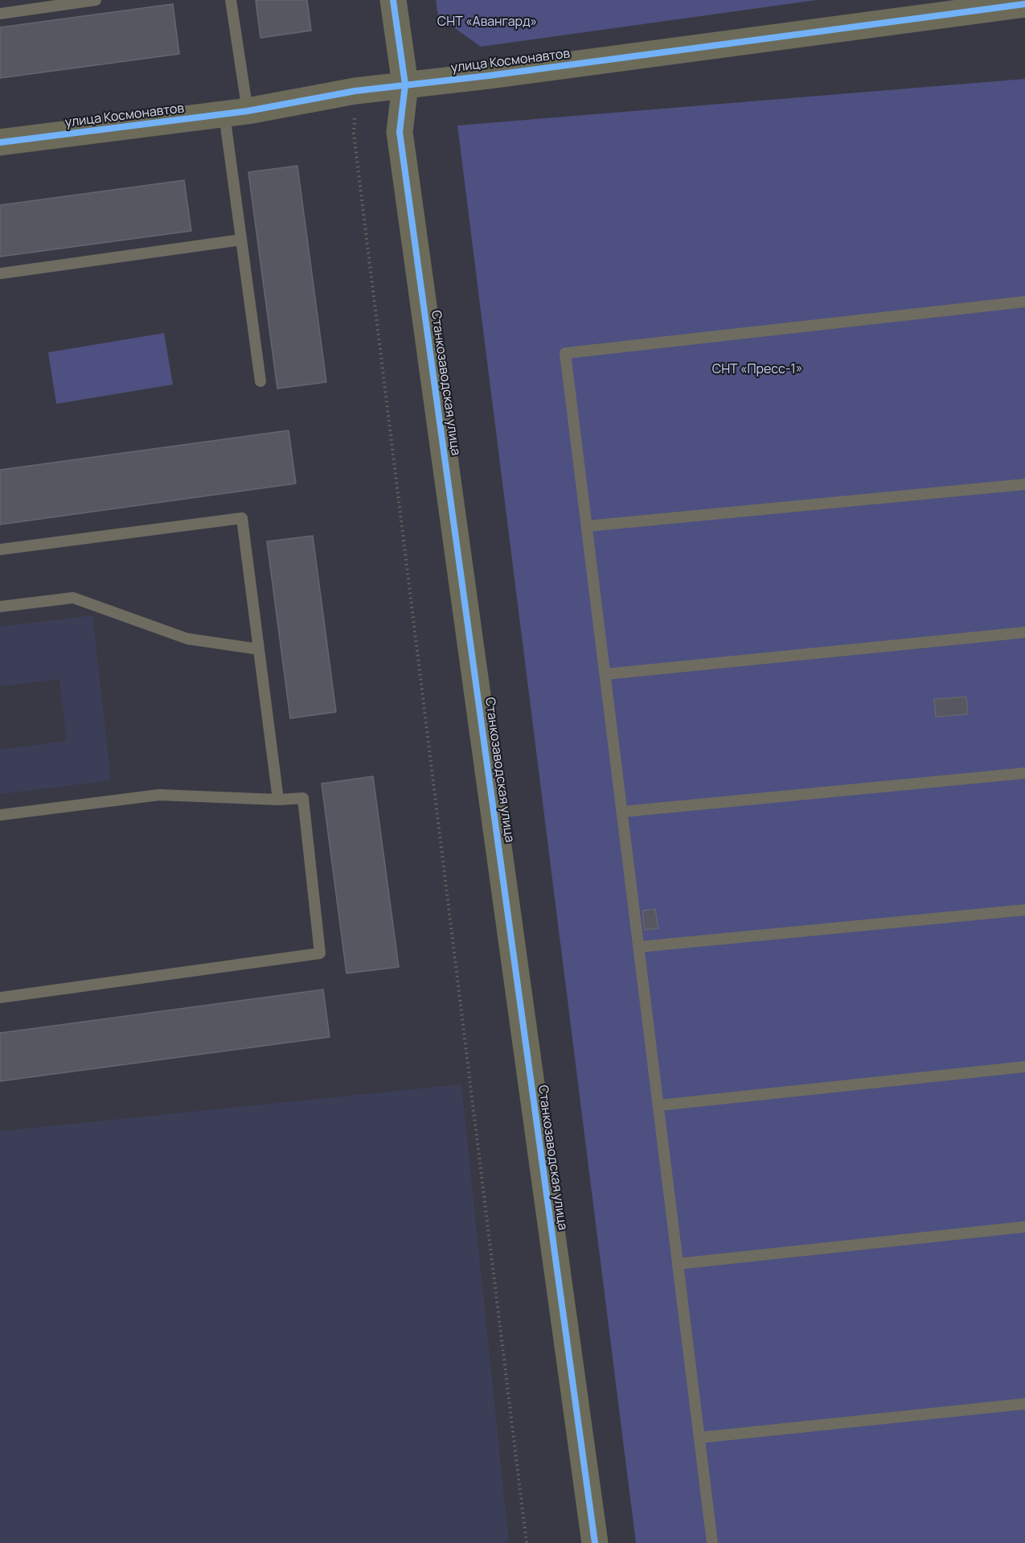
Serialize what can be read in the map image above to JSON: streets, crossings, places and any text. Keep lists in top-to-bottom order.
{
  "streets": {
    "street": ["улица Космонавтов", "Станкозаводская улица"]
  },
  "crossings": [
    ["улица Космонавтов", "Станкозаводская улица"]
  ],
  "parks": ["СНТ «Авангард»", "СНТ «Пресс-1»"]
}
